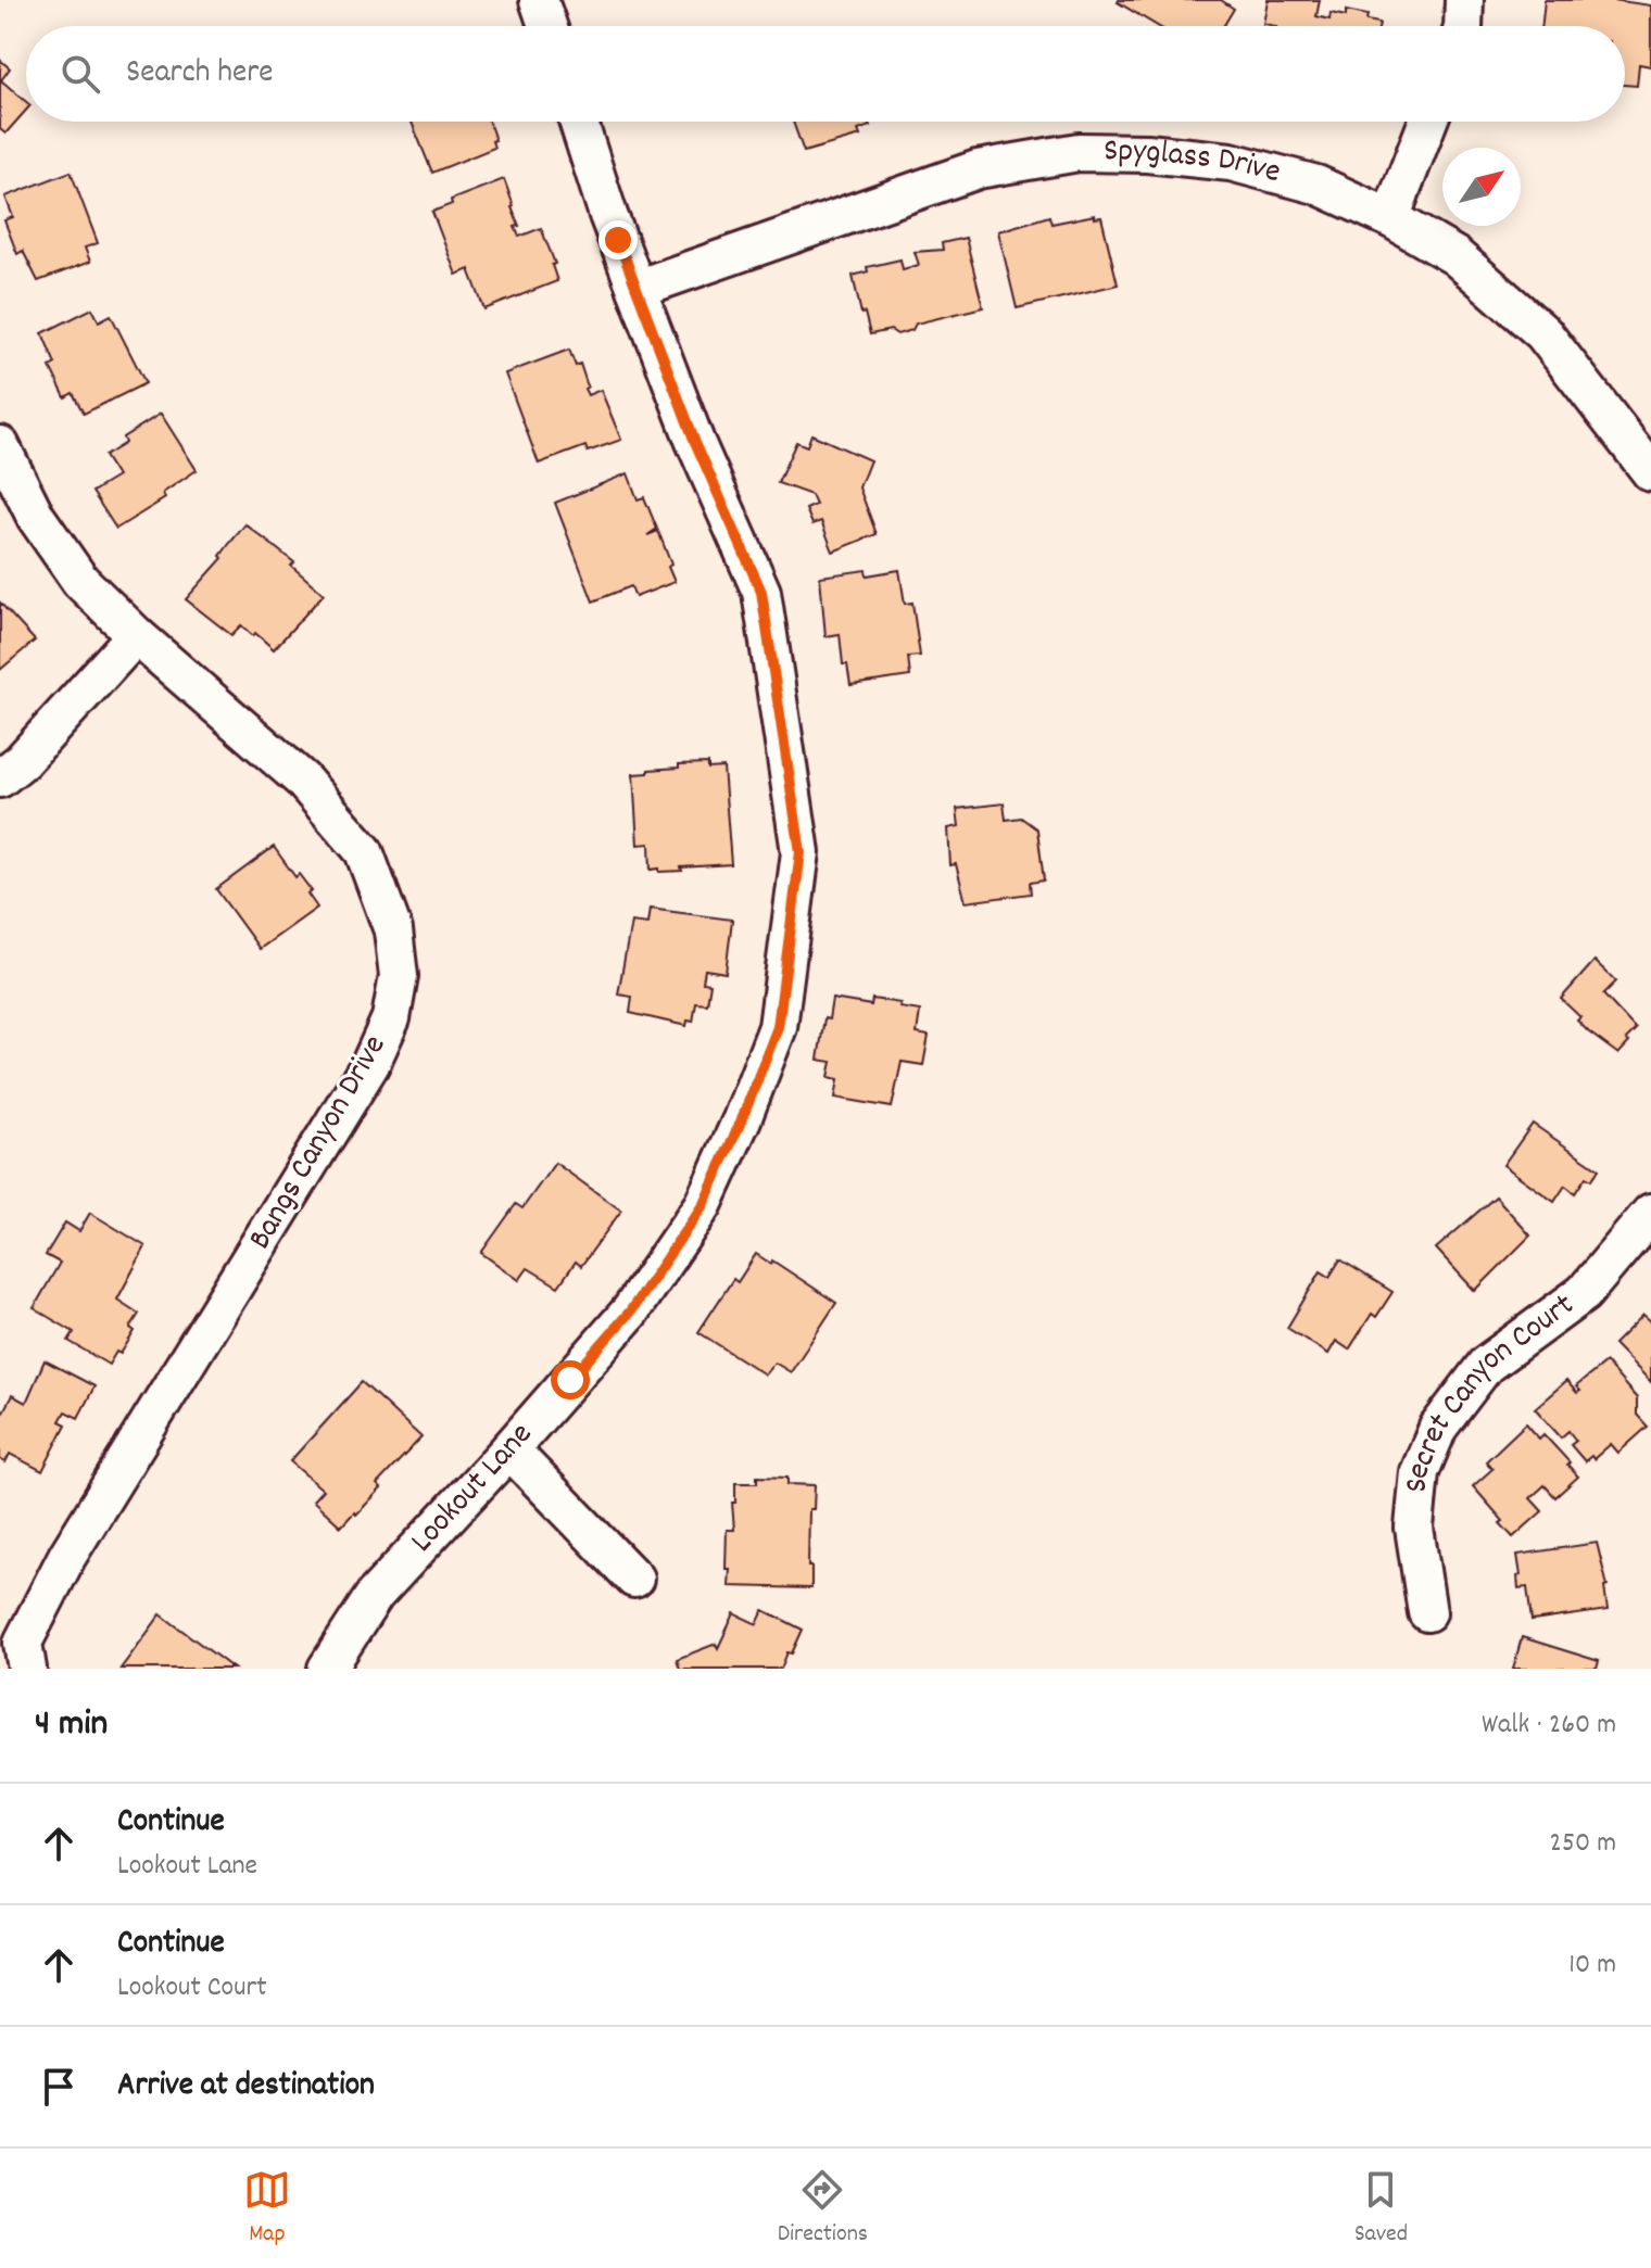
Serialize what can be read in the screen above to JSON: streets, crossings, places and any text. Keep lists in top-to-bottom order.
{
  "streets": {
    "street": [
      "Spyglass Drive",
      "Bangs Canyon Drive",
      "Secret Canyon Court",
      "Lookout Lane"
    ]
  },
  "crossings": [
    ["Spyglass Drive", "Lookout Lane"]
  ],
  "north": "top right",
  "page": {
    "search": "Search here",
    "heading": ["4 min", "Walk · 260 m"],
    "list": [
      ["Continue", "Lookout Lane", "250 m"],
      ["Continue", "Lookout Court", "10 m"],
      "Arrive at destination"
    ],
    "nav": ["Map", "Directions", "Saved"]
  }
}
